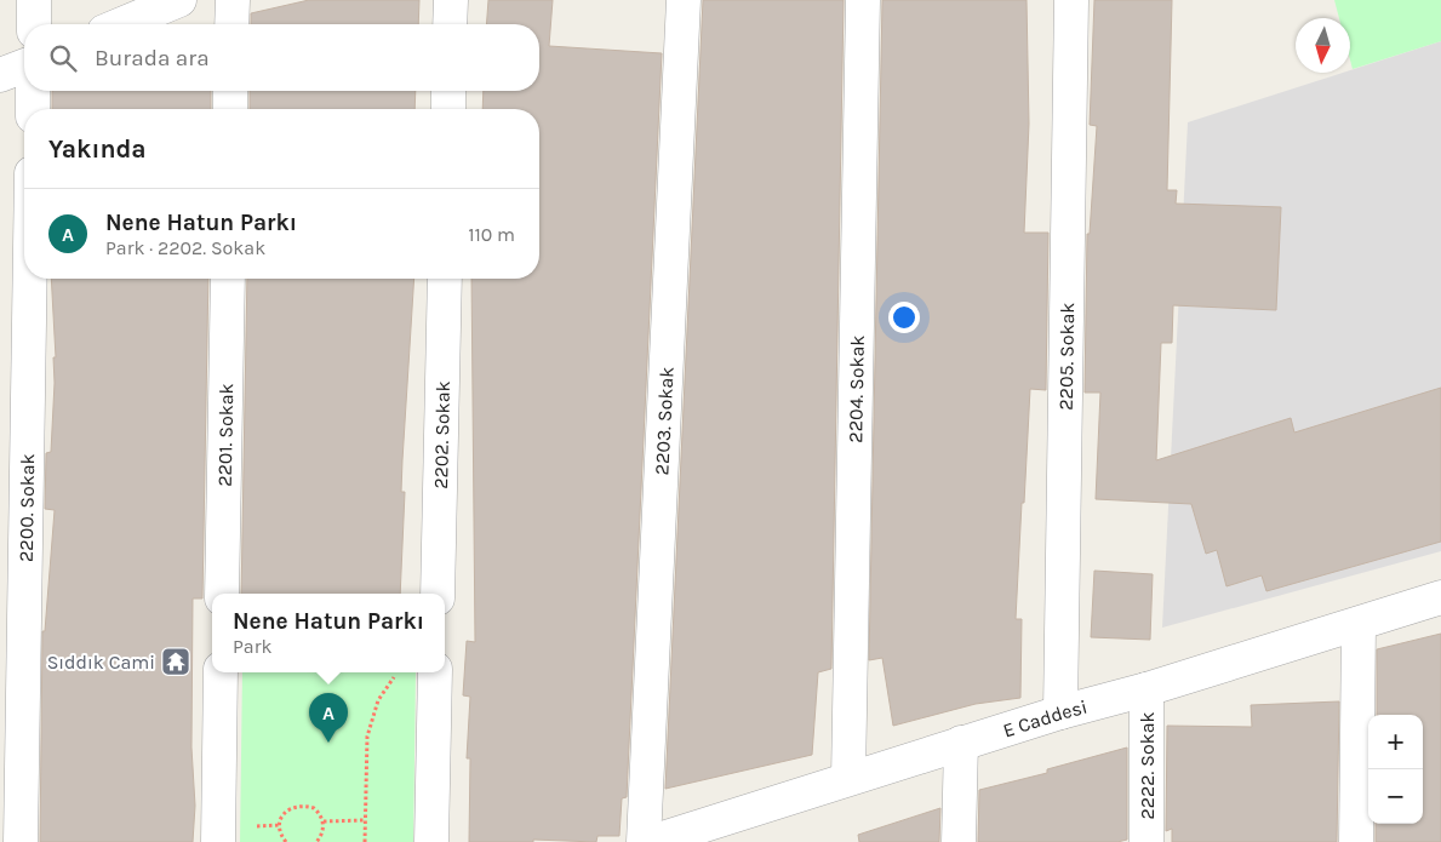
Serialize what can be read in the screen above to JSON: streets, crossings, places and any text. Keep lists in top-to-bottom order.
{
  "streets": {
    "street": [
      "2205. Sokak",
      "2204. Sokak",
      "2203. Sokak",
      "2201. Sokak",
      "2202. Sokak",
      "2200. Sokak",
      "E Caddesi",
      "2222. Sokak"
    ]
  },
  "crossings": [
    ["2205. Sokak", "E Caddesi"],
    ["2204. Sokak", "E Caddesi"],
    ["E Caddesi", "2222. Sokak"]
  ],
  "places": {
    "temple": ["Sıddık Cami"]
  },
  "north": "bottom",
  "page": {
    "search": "Burada ara",
    "heading": "Yakında",
    "list": [
      {
        "mark": "A",
        "name": "Nene Hatun Parkı",
        "note": "Park · 2202. Sokak",
        "value": "110 m"
      }
    ],
    "popup": ["Nene Hatun Parkı", "Park"],
    "pins": "A",
    "map_buttons": ["+", "−"]
  }
}
